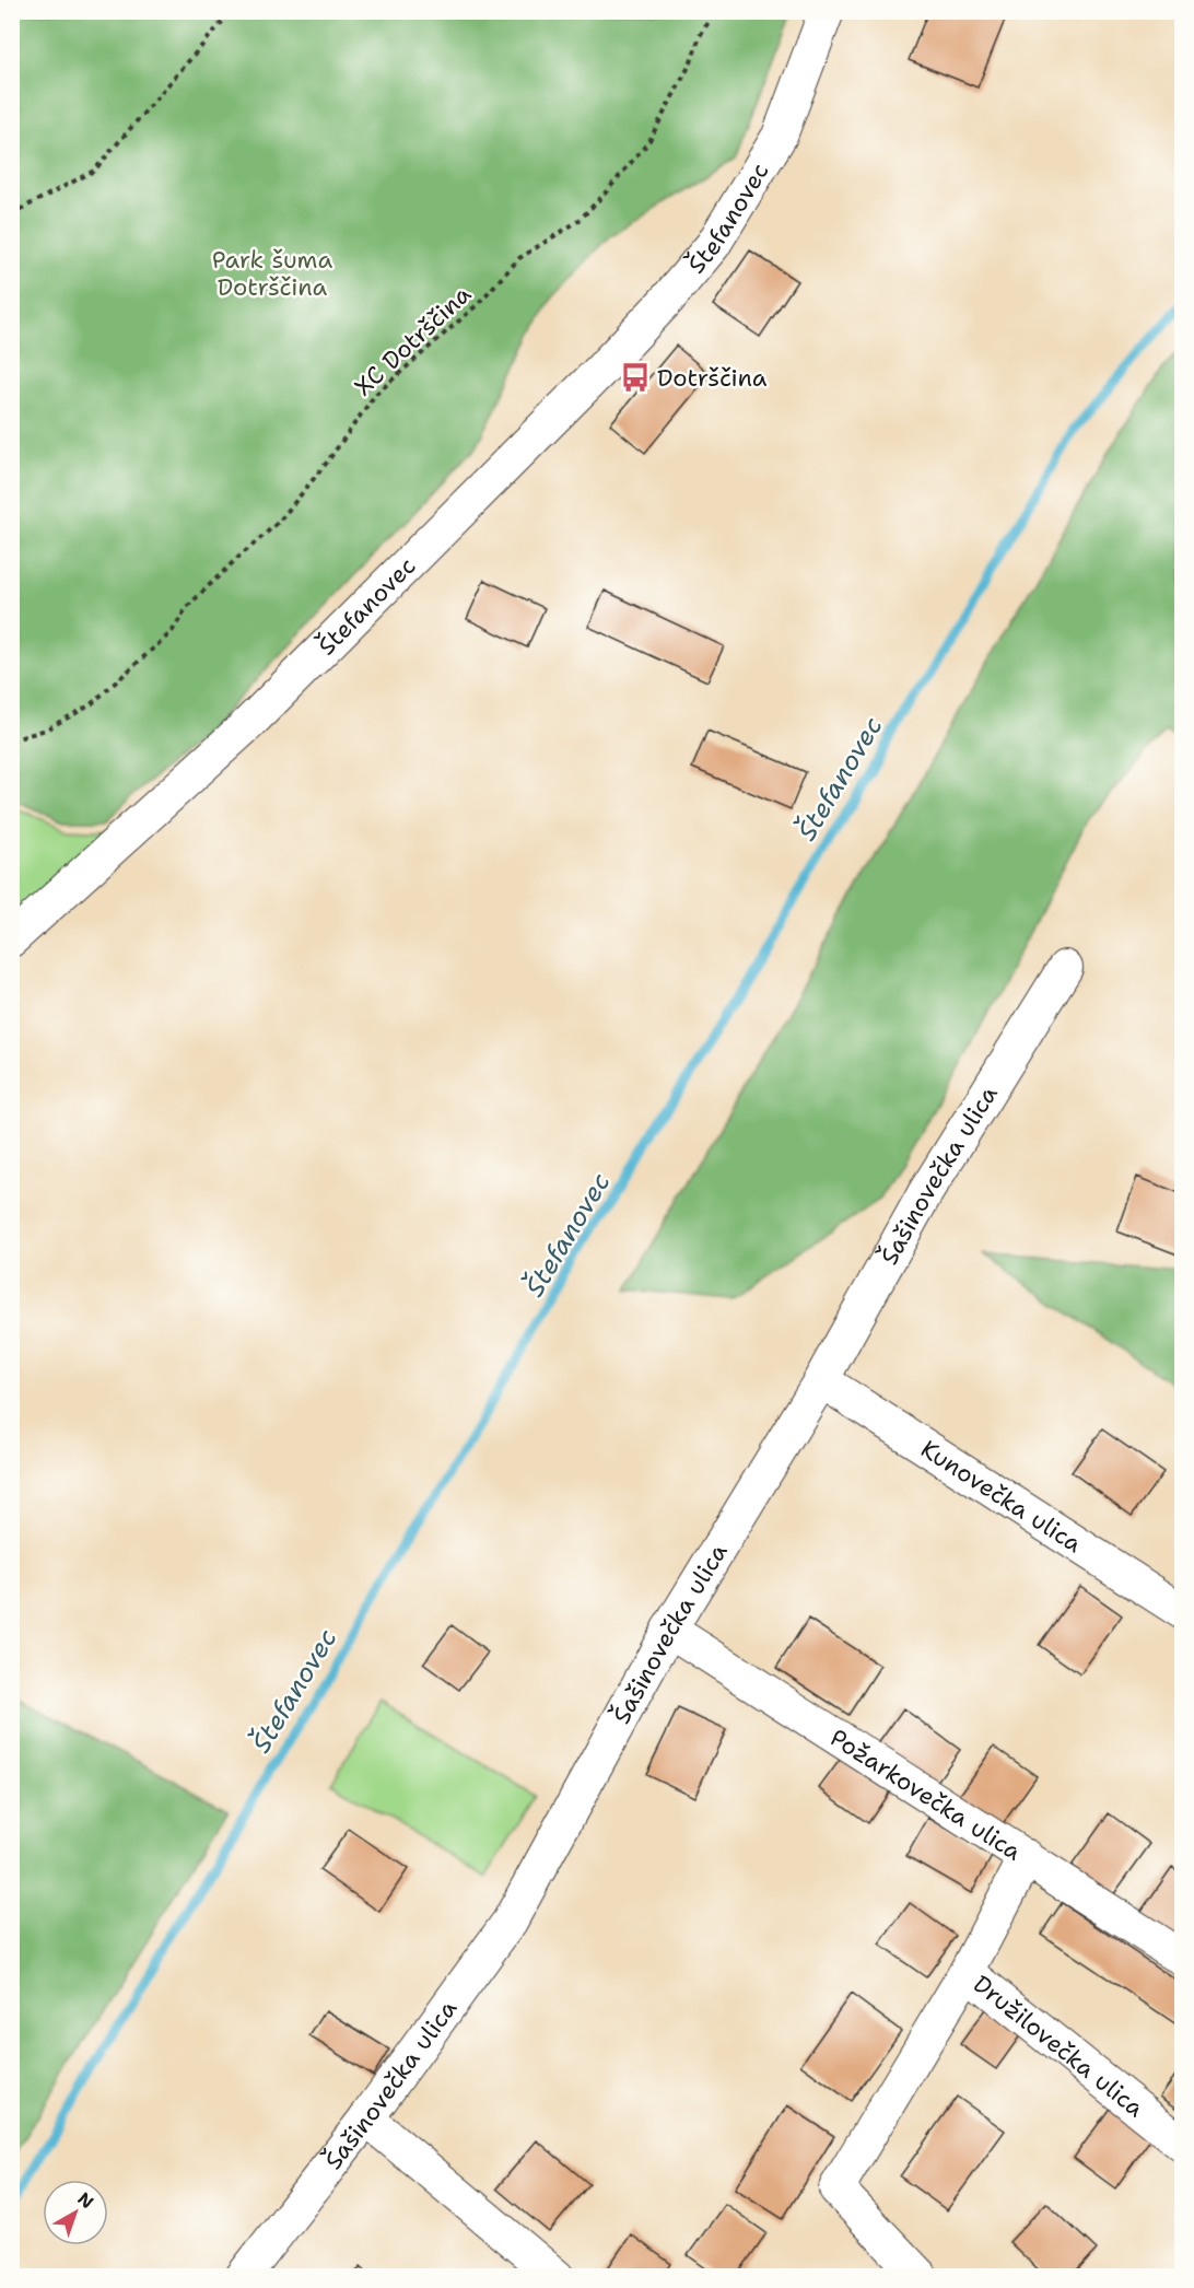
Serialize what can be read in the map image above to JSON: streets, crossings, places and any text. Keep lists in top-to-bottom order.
{
  "streets": {
    "street": [
      "Štefanovec",
      "Šašinovečka ulica",
      "Kunovečka ulica",
      "Požarkovečka ulica",
      "Družilovečka ulica"
    ],
    "path": ["XC Dotrščina"]
  },
  "crossings": [
    ["Šašinovečka ulica", "Kunovečka ulica"],
    ["Šašinovečka ulica", "Požarkovečka ulica"]
  ],
  "water": ["Štefanovec"],
  "parks": ["Park šuma Dotrščina"],
  "places": {
    "bus stop": ["Dotrščina"]
  },
  "north": "top right"
}
